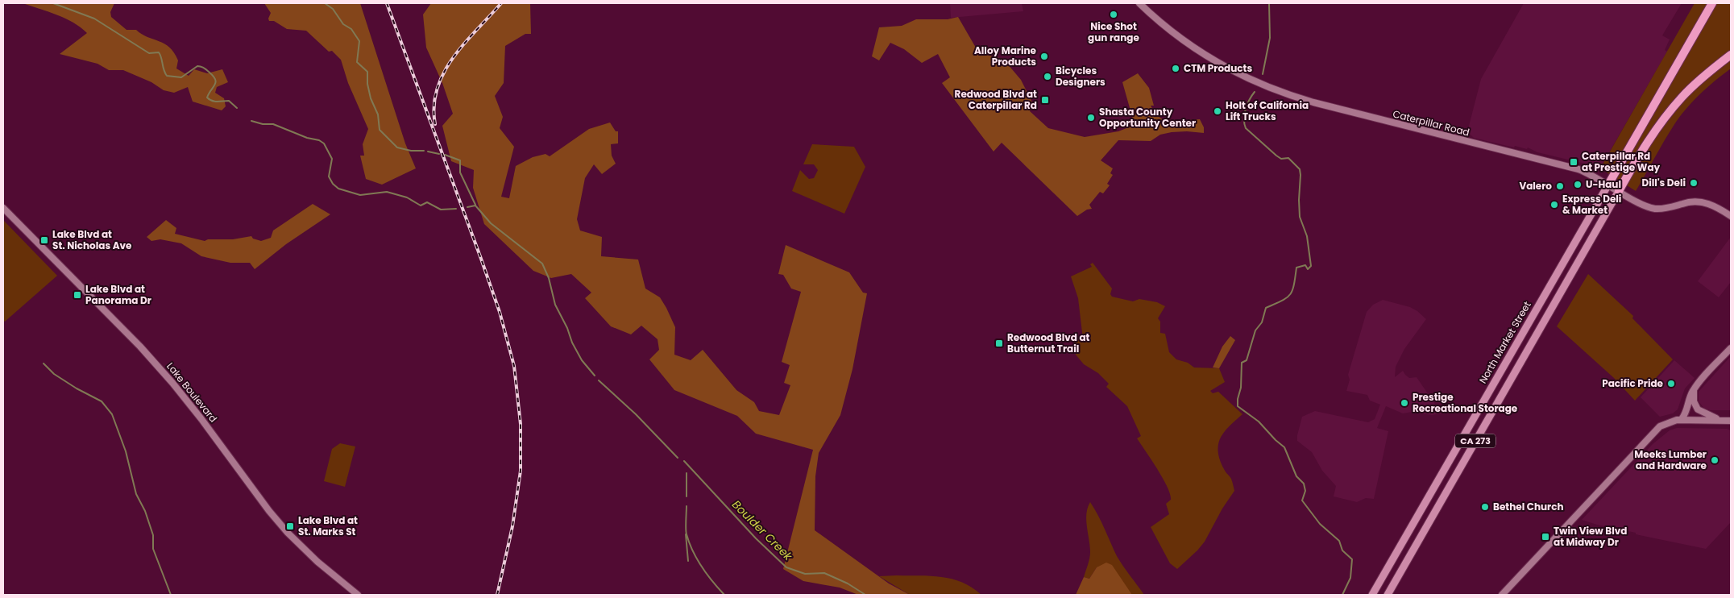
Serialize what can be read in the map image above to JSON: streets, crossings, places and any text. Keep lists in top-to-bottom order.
{
  "streets": {
    "main road": ["North Market Street", "CA 273"],
    "street": ["Caterpillar Road", "Lake Boulevard"]
  },
  "crossings": [
    ["Caterpillar Road", "North Market Street"],
    ["Caterpillar Road", "CA 273"]
  ],
  "water": ["Boulder Creek"],
  "places": {
    "other": [
      "Nice Shot gun range",
      "Alloy Marine Products",
      "CTM Products",
      "Bicycles Designers",
      "Holt of California Lift Trucks",
      "Shasta County Opportunity Center",
      "Dill's Deli",
      "U-Haul",
      "Valero",
      "Express Deli & Market",
      "Pacific Pride",
      "Prestige Recreational Storage",
      "Meeks Lumber and Hardware",
      "Bethel Church"
    ],
    "transit": [
      "Redwood Blvd at Caterpillar Rd",
      "Caterpillar Rd at Prestige Way",
      "Lake Blvd at St. Nicholas Ave",
      "Lake Blvd at Panorama Dr",
      "Redwood Blvd at Butternut Trail",
      "Lake Blvd at St. Marks St",
      "Twin View Blvd at Midway Dr"
    ]
  }
}
